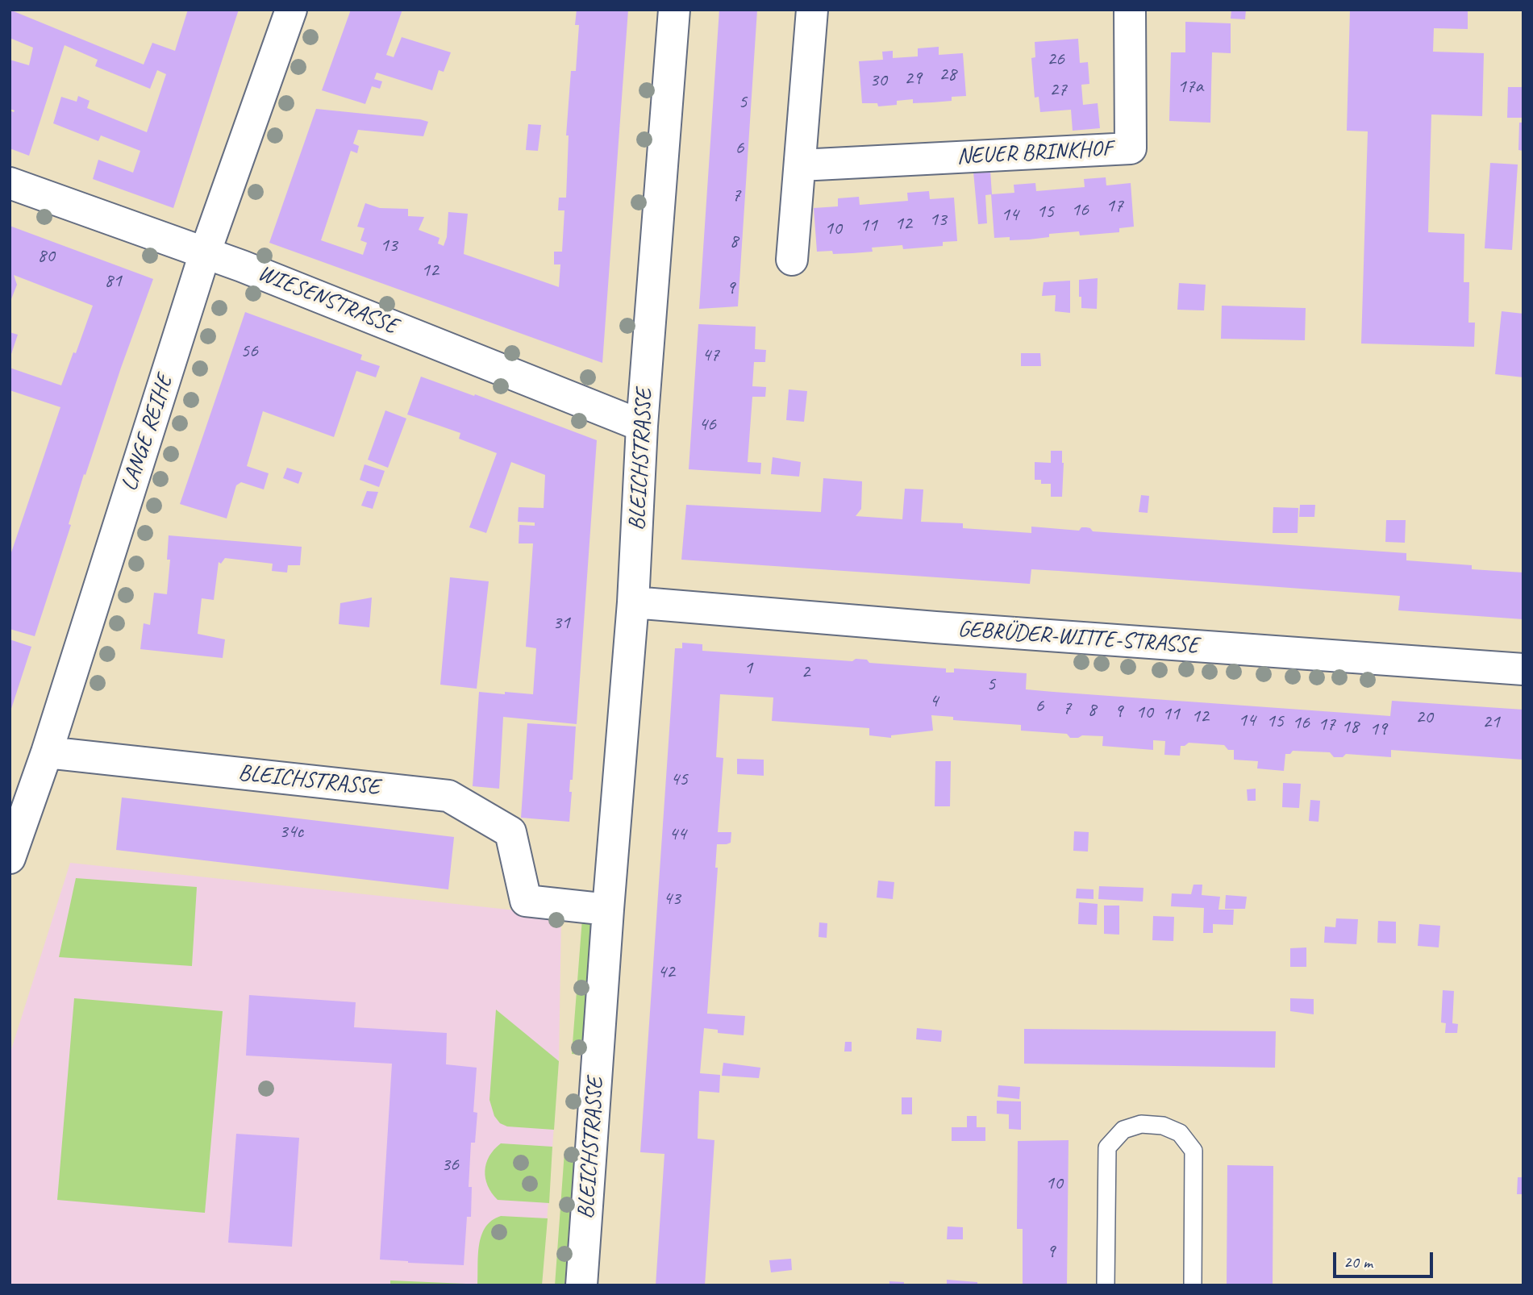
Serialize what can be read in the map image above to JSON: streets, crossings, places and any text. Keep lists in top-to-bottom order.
{
  "streets": {
    "street": [
      "NEUER BRINKHOF",
      "WIESENSTRASSE",
      "LANGE REIHE",
      "BLEICHSTRASSE",
      "GEBRÜDER-WITTE-STRASSE"
    ]
  },
  "crossings": [
    ["WIESENSTRASSE", "LANGE REIHE"],
    ["WIESENSTRASSE", "BLEICHSTRASSE"],
    ["LANGE REIHE", "BLEICHSTRASSE"],
    ["BLEICHSTRASSE", "GEBRÜDER-WITTE-STRASSE"]
  ],
  "house_numbers": [
    "26",
    "28",
    "29",
    "30",
    "17a",
    "27",
    "5",
    "6",
    "7",
    "17",
    "16",
    "15",
    "14",
    "13",
    "12",
    "11",
    "10",
    "8",
    "13",
    "80",
    "12",
    "81",
    "9",
    "56",
    "47",
    "46",
    "31",
    "1",
    "2",
    "5",
    "4",
    "6",
    "7",
    "8",
    "9",
    "10",
    "11",
    "12",
    "20",
    "14",
    "15",
    "21",
    "16",
    "17",
    "18",
    "19",
    "45",
    "34c",
    "44",
    "43",
    "42",
    "36",
    "10",
    "9"
  ],
  "scale_bar": "20 m"
}
